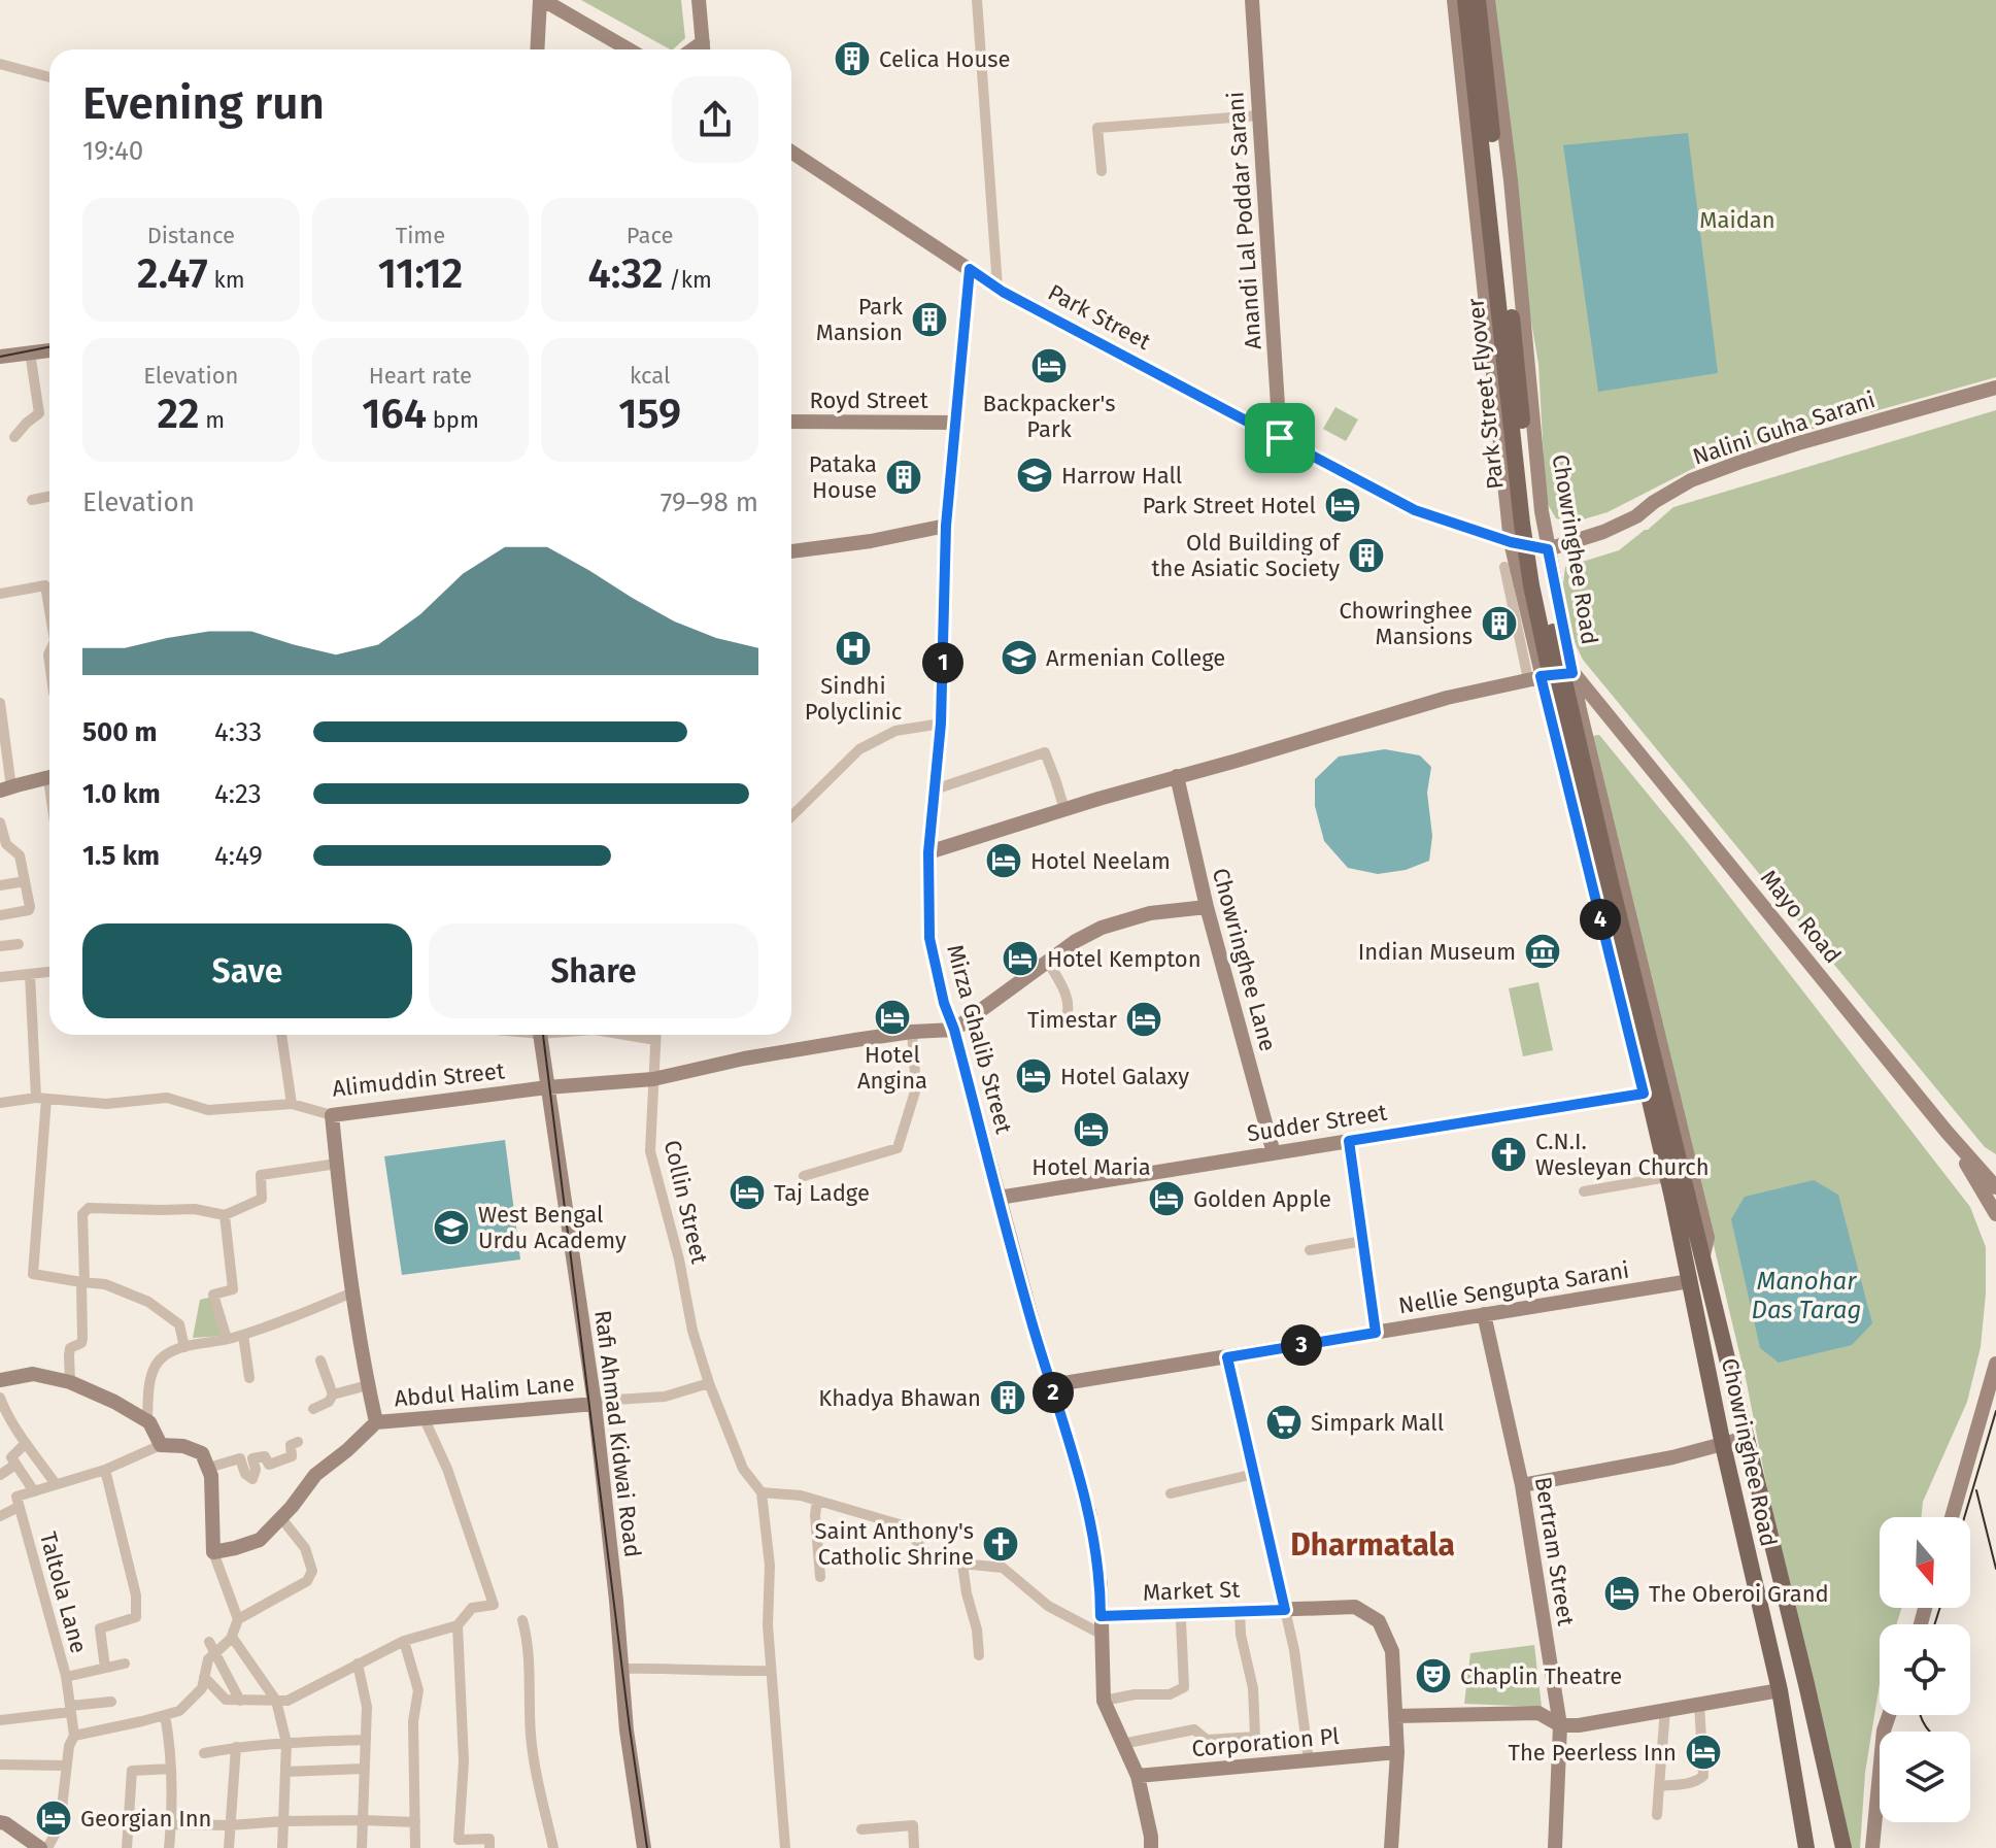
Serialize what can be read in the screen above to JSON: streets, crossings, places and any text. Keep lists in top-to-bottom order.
{
  "streets": {
    "main road": ["Park Street Flyover", "Chowringhee Road"],
    "street": [
      "Anandi Lal Poddar Sarani",
      "Park Street",
      "Royd Street",
      "Nalini Guha Sarani",
      "Mayo Road",
      "Chowringhee Lane",
      "Mirza Ghalib Street",
      "Alimuddin Street",
      "Sudder Street",
      "Collin Street",
      "Nellie Sengupta Sarani",
      "Abdul Halim Lane",
      "Rafi Ahmad Kidwai Road",
      "Bertram Street",
      "Market St",
      "Taltola Lane",
      "Corporation Pl"
    ]
  },
  "crossings": [
    ["Anandi Lal Poddar Sarani", "Park Street"],
    ["Park Street", "Nalini Guha Sarani"],
    ["Park Street", "Chowringhee Road"],
    ["Park Street", "Mirza Ghalib Street"],
    ["Park Street Flyover", "Chowringhee Road"],
    ["Royd Street", "Mirza Ghalib Street"],
    ["Nalini Guha Sarani", "Chowringhee Road"],
    ["Chowringhee Road", "Mayo Road"],
    ["Chowringhee Road", "Nellie Sengupta Sarani"],
    ["Chowringhee Lane", "Sudder Street"],
    ["Mirza Ghalib Street", "Alimuddin Street"],
    ["Mirza Ghalib Street", "Sudder Street"],
    ["Mirza Ghalib Street", "Nellie Sengupta Sarani"],
    ["Mirza Ghalib Street", "Market St"],
    ["Mirza Ghalib Street", "Corporation Pl"],
    ["Alimuddin Street", "Collin Street"],
    ["Alimuddin Street", "Rafi Ahmad Kidwai Road"],
    ["Nellie Sengupta Sarani", "Bertram Street"],
    ["Abdul Halim Lane", "Rafi Ahmad Kidwai Road"]
  ],
  "districts": ["Dharmatala"],
  "water": ["Manohar Das Tarag"],
  "parks": ["Maidan"],
  "places": {
    "building": [
      "Celica House",
      "Park Mansion",
      "Pataka House",
      "Old Building of the Asiatic Society",
      "Chowringhee Mansions",
      "Khadya Bhawan"
    ],
    "hotel": [
      "Backpacker's Park",
      "Park Street Hotel",
      "Hotel Neelam",
      "Hotel Kempton",
      "Hotel Angina",
      "Timestar",
      "Hotel Galaxy",
      "Hotel Maria",
      "Taj Ladge",
      "Golden Apple",
      "The Oberoi Grand",
      "The Peerless Inn",
      "Georgian Inn"
    ],
    "school or university": ["Harrow Hall", "Armenian College", "West Bengal Urdu Academy"],
    "hospital": ["Sindhi Polyclinic"],
    "museum": ["Indian Museum"],
    "church": ["C.N.I. Wesleyan Church", "Saint Anthony's Catholic Shrine"],
    "supermarket": ["Simpark Mall"],
    "theatre": ["Chaplin Theatre"]
  },
  "north": "bottom",
  "page": {
    "heading": ["Evening run", "19:40"],
    "stats": [
      ["Distance", "2.47 km"],
      ["Time", "11:12"],
      ["Pace", "4:32 /km"],
      ["Elevation", "22 m"],
      ["Heart rate", "164 bpm"],
      ["kcal", "159"]
    ],
    "chart": ["Elevation", "79–98 m"],
    "pins": [
      "1",
      "4",
      "3",
      "2"
    ],
    "list": [
      {
        "name": "500 m",
        "note": "4:33"
      },
      {
        "name": "1.0 km",
        "note": "4:23"
      },
      {
        "name": "1.5 km",
        "note": "4:49"
      }
    ],
    "buttons": ["Save", "Share"]
  }
}
